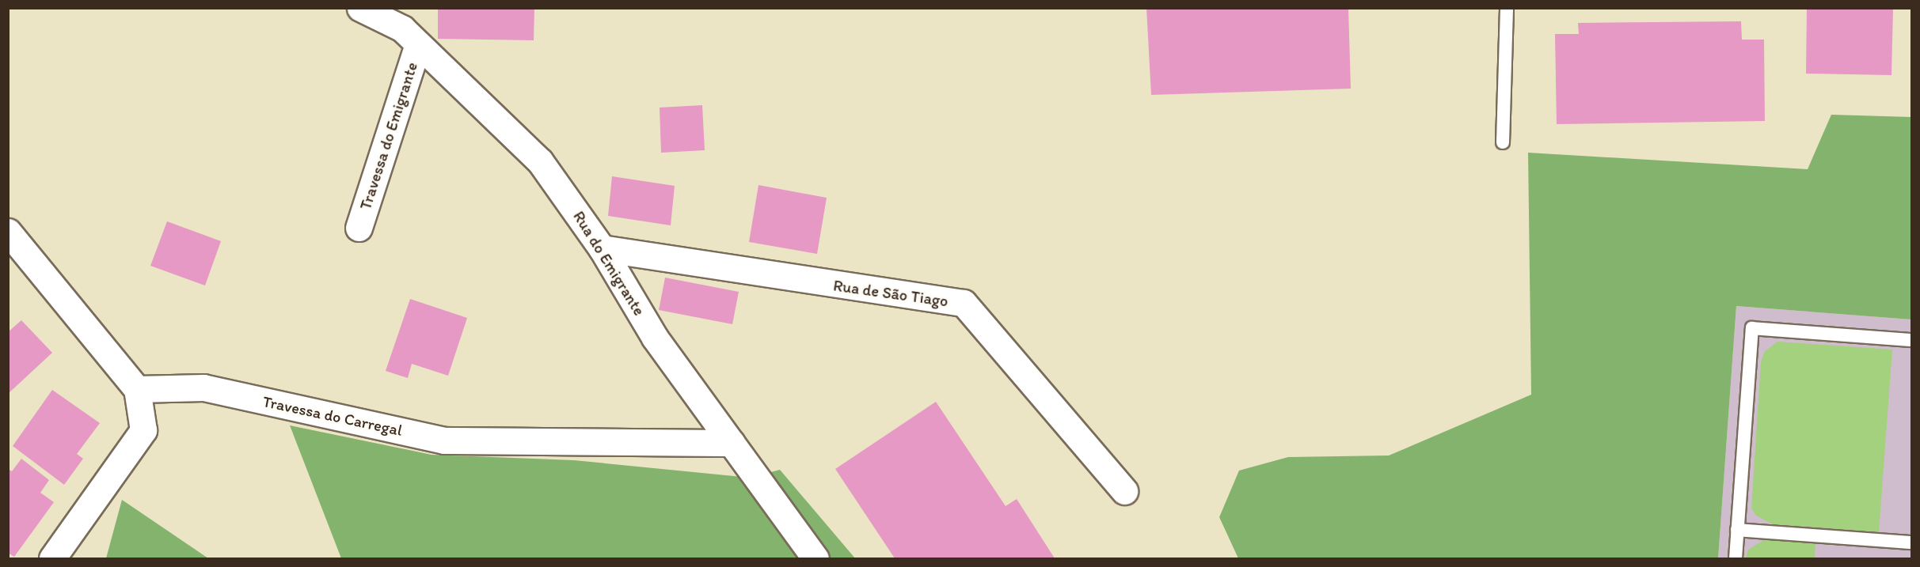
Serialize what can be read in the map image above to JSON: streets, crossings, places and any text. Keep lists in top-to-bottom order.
{
  "streets": {
    "street": [
      "Travessa do Emigrante",
      "Rua do Emigrante",
      "Rua de São Tiago",
      "Travessa do Carregal"
    ]
  },
  "crossings": [
    ["Travessa do Emigrante", "Rua do Emigrante"],
    ["Rua do Emigrante", "Rua de São Tiago"],
    ["Rua do Emigrante", "Travessa do Carregal"]
  ]
}
